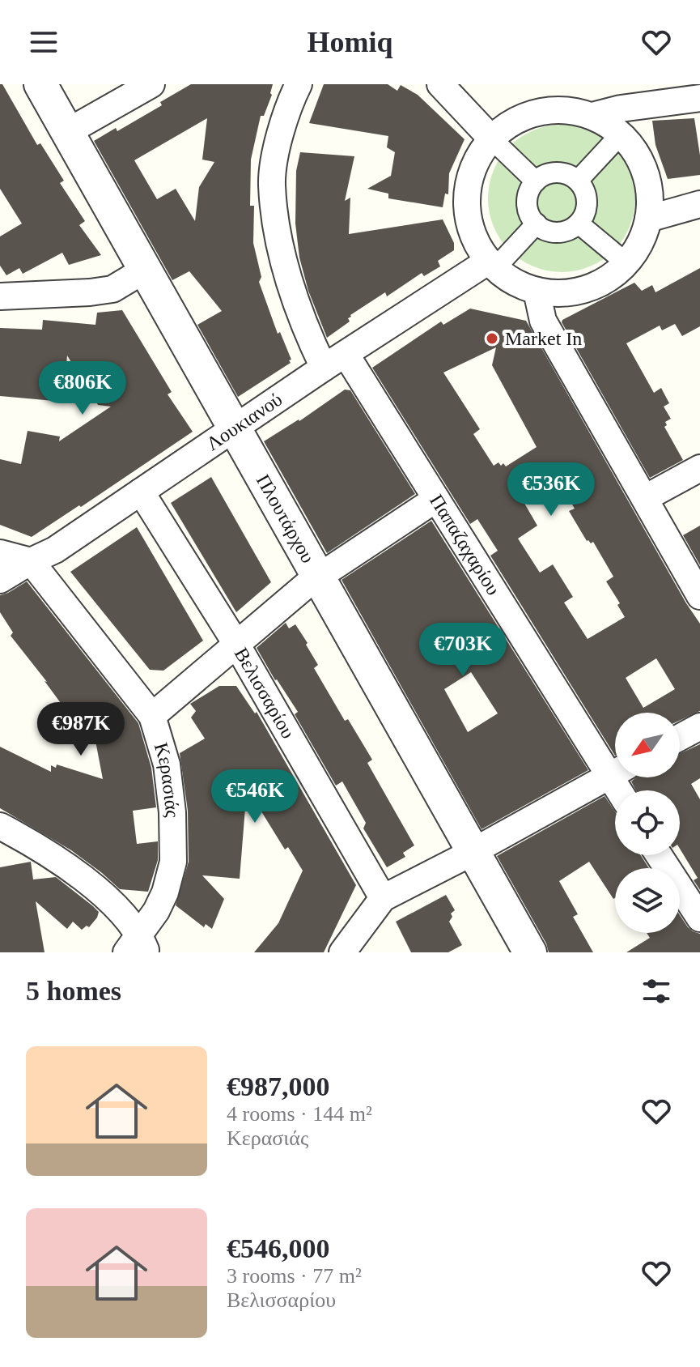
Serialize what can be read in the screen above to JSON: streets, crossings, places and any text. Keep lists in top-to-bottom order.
{
  "streets": {
    "street": [
      "Λουκιανού",
      "Πλουτάρχου",
      "Παπαζαχαρίου",
      "Βελισσαρίου",
      "Κερασιάς"
    ]
  },
  "crossings": [
    ["Λουκιανού", "Πλουτάρχου"],
    ["Λουκιανού", "Παπαζαχαρίου"],
    ["Λουκιανού", "Βελισσαρίου"],
    ["Λουκιανού", "Κερασιάς"]
  ],
  "places": ["Market In"],
  "north": "bottom left",
  "page": {
    "header": "Homiq",
    "price": [
      "€806K",
      "€536K",
      "€703K",
      "€987K",
      "€546K"
    ],
    "heading": "5 homes",
    "list": [
      {
        "name": "€987,000",
        "note": "4 rooms · 144 m² · Κερασιάς"
      },
      {
        "name": "€546,000",
        "note": "3 rooms · 77 m² · Βελισσαρίου"
      }
    ]
  }
}
